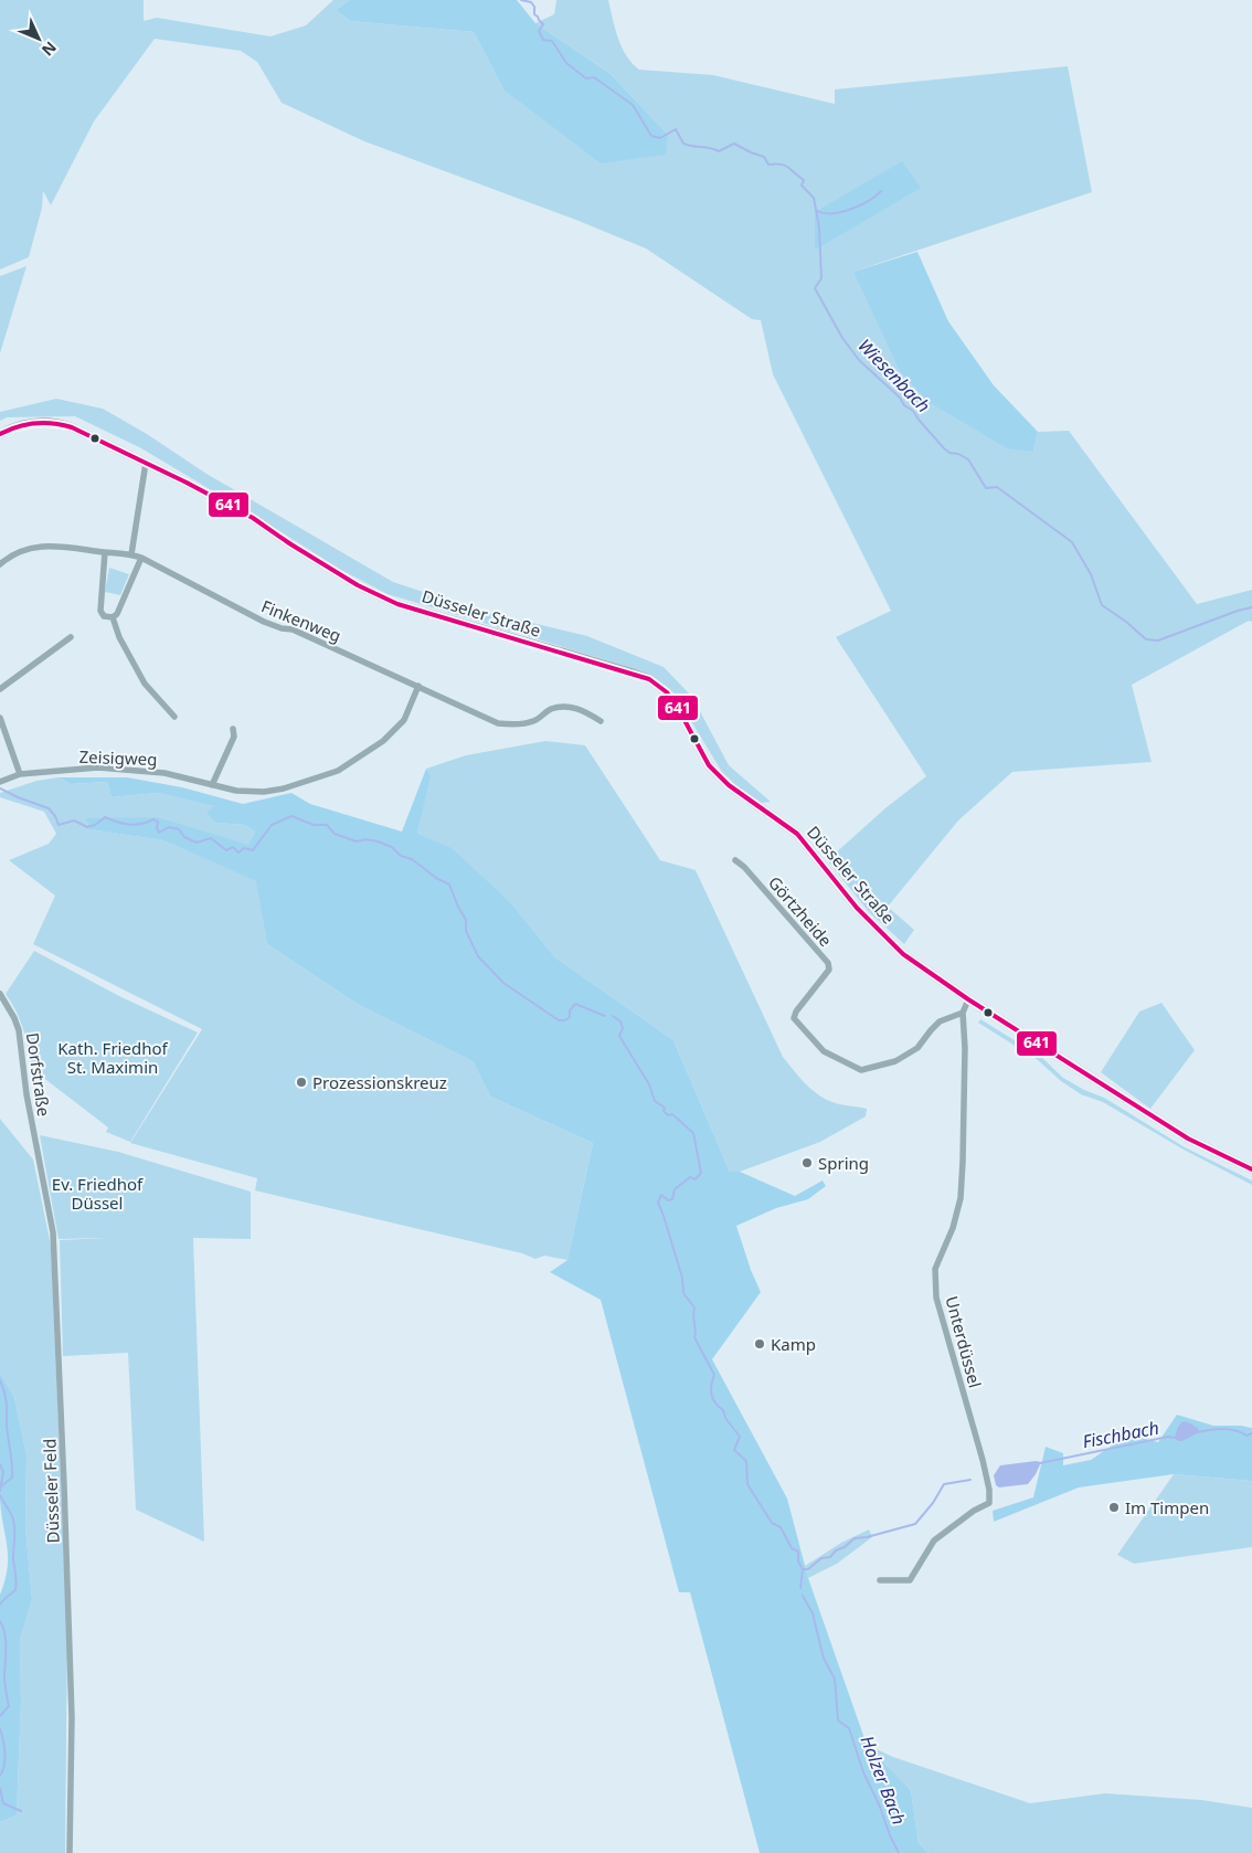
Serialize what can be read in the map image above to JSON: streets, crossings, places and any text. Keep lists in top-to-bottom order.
{
  "streets": {
    "main road": ["Düsseler Straße"],
    "street": [
      "Finkenweg",
      "Zeisigweg",
      "Görtzheide",
      "Dorfstraße",
      "Unterdüssel",
      "Düsseler Feld"
    ]
  },
  "crossings": [
    ["Finkenweg", "Zeisigweg"],
    ["Görtzheide", "Unterdüssel"],
    ["Dorfstraße", "Düsseler Feld"]
  ],
  "water": ["Wiesenbach", "Fischbach", "Holzer Bach"],
  "parks": ["Kath. Friedhof St. Maximin", "Ev. Friedhof Düssel"],
  "places": [
    "Prozessionskreuz",
    "Spring",
    "Kamp",
    "Im Timpen"
  ],
  "lines": ["transit line 641"],
  "north": "bottom right"
}
